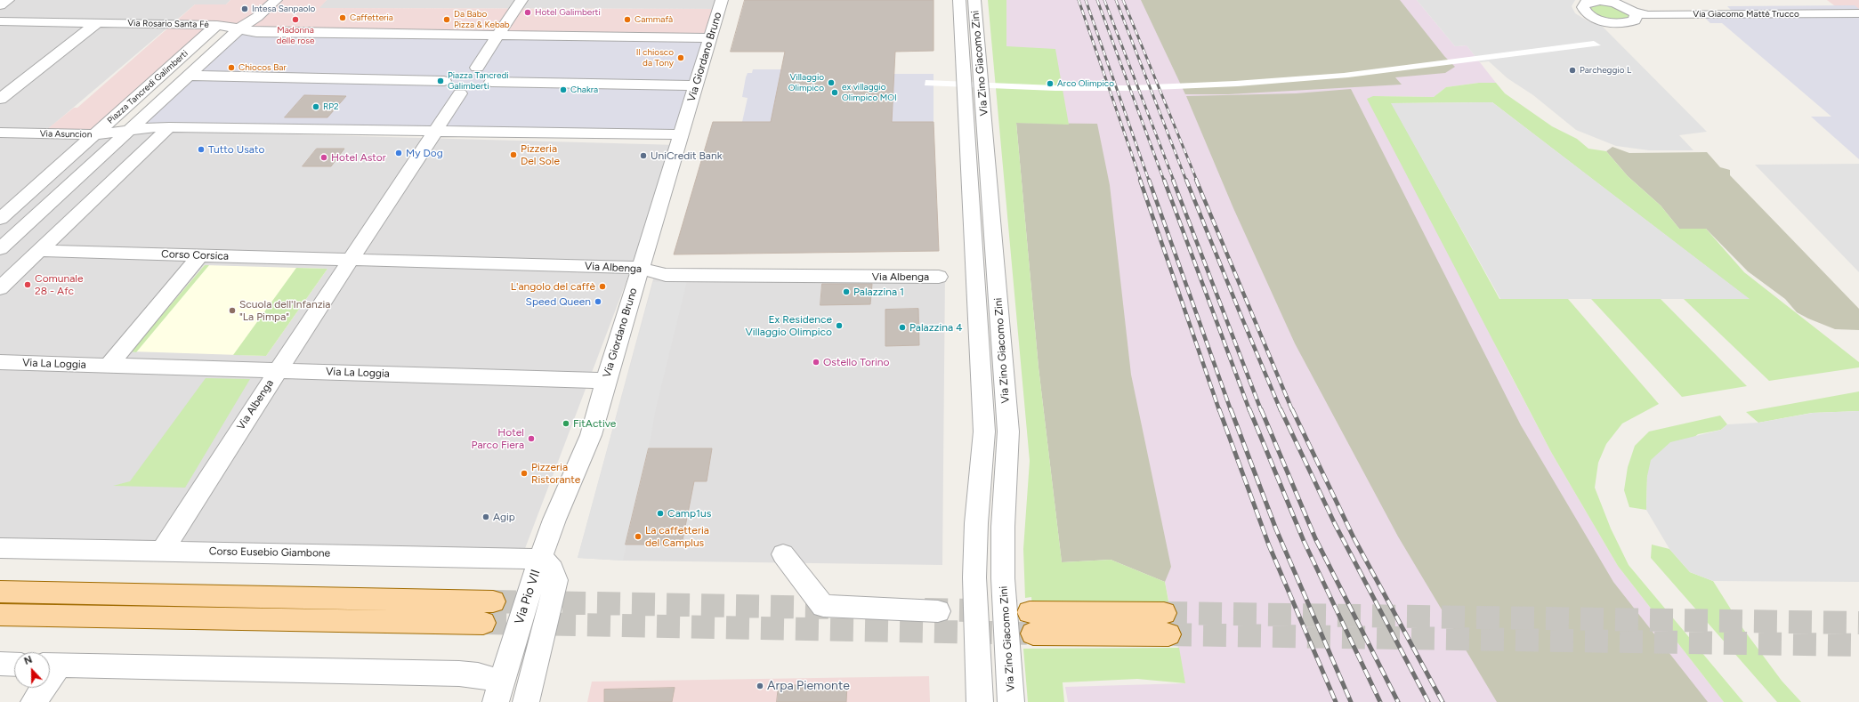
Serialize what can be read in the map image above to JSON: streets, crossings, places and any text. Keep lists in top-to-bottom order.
{
  "streets": {
    "street": [
      "Via Giacomo Mattè Trucco",
      "Via Rosario Santa Fè",
      "Via Giordano Bruno",
      "Via Zino Giacomo Zini",
      "Piazza Tancredi Galimberti",
      "Via Asuncion",
      "Corso Corsica",
      "Via Albenga",
      "Via La Loggia",
      "Corso Eusebio Giambone",
      "Via Pio VII"
    ]
  },
  "crossings": [
    ["Via Rosario Santa Fè", "Piazza Tancredi Galimberti"],
    ["Via Giordano Bruno", "Via Albenga"],
    ["Via Giordano Bruno", "Via La Loggia"],
    ["Via Giordano Bruno", "Corso Eusebio Giambone"],
    ["Via Giordano Bruno", "Via Pio VII"],
    ["Piazza Tancredi Galimberti", "Via Asuncion"],
    ["Corso Corsica", "Via Albenga"],
    ["Via Albenga", "Via La Loggia"],
    ["Via Albenga", "Corso Eusebio Giambone"],
    ["Corso Eusebio Giambone", "Via Pio VII"]
  ],
  "places": [
    "Intesa Sanpaolo",
    "Hotel Galimberti",
    "Caffetteria",
    "Madonna delle rose",
    "Da Babo Pizza & Kebab",
    "Cammafà",
    "Il chiosco da Tony",
    "Chiocos Bar",
    "Parcheggio L",
    "Piazza Tancredi Galimberti",
    "Villaggio Olimpico",
    "Arco Olimpico",
    "Chakra",
    "ex villaggio Olimpico MOI",
    "RP2",
    "Tutto Usato",
    "My Dog",
    "Pizzeria Del Sole",
    "UniCredit Bank",
    "Hotel Astor",
    "Comunale 28 - Afc",
    "L'angolo del caffè",
    "Palazzina 1",
    "Speed Queen",
    "Scuola dell'Infanzia \"La Pimpa\"",
    "Ex Residence Villaggio Olimpico",
    "Palazzina 4",
    "Ostello Torino",
    "FitActive",
    "Hotel Parco Fiera",
    "Pizzeria Ristorante",
    "Camp1us",
    "Agip",
    "La caffetteria del Camplus",
    "Arpa Piemonte"
  ],
  "north": "top"
}
